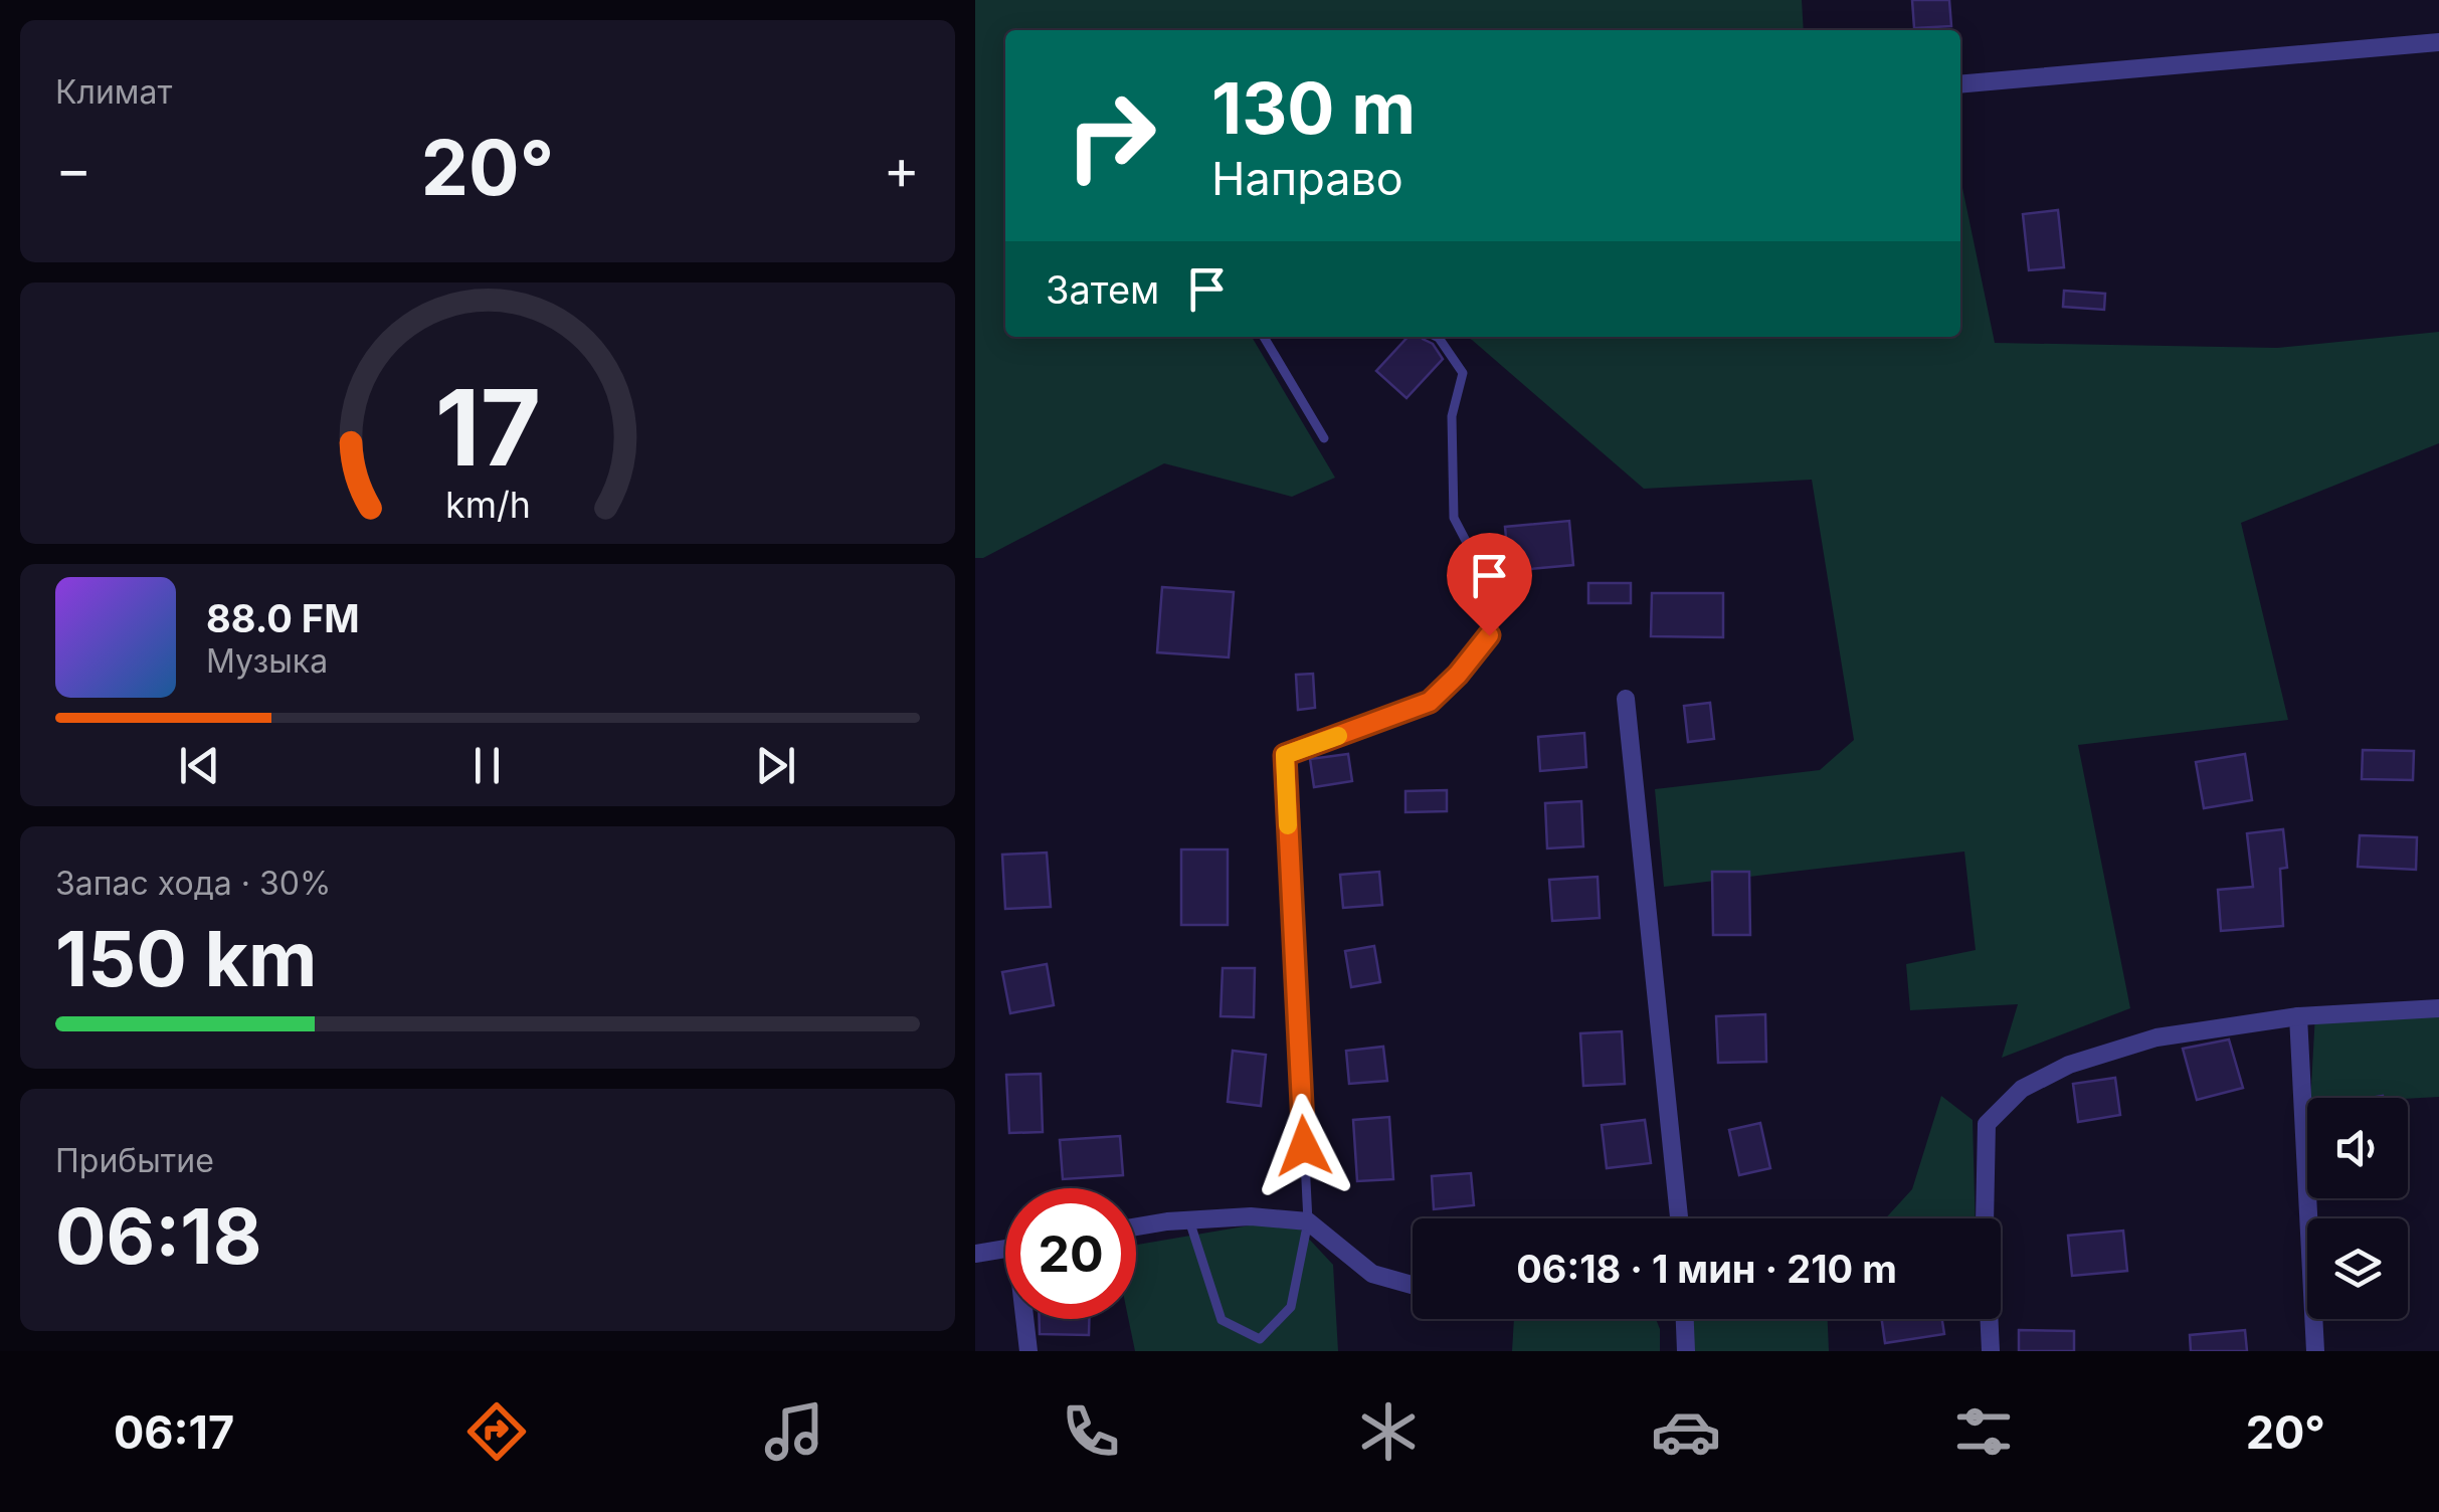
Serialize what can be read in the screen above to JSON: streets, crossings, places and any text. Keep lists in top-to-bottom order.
{
  "page": {
    "tile": [
      "Климат",
      ["Запас хода · 30%", "150 km"],
      ["Прибытие", "06:18"]
    ],
    "turn": ["130 m", "Направо"],
    "heat": ["−", "20°", "+"],
    "then": "Затем",
    "song": ["88.0 FM", "Музыка"],
    "limit": "20",
    "trip": "06:18 · 1 мин · 210 m",
    "tabs": ["06:17", "20°"],
    "gauge": ["17", "km/h"]
  }
}
